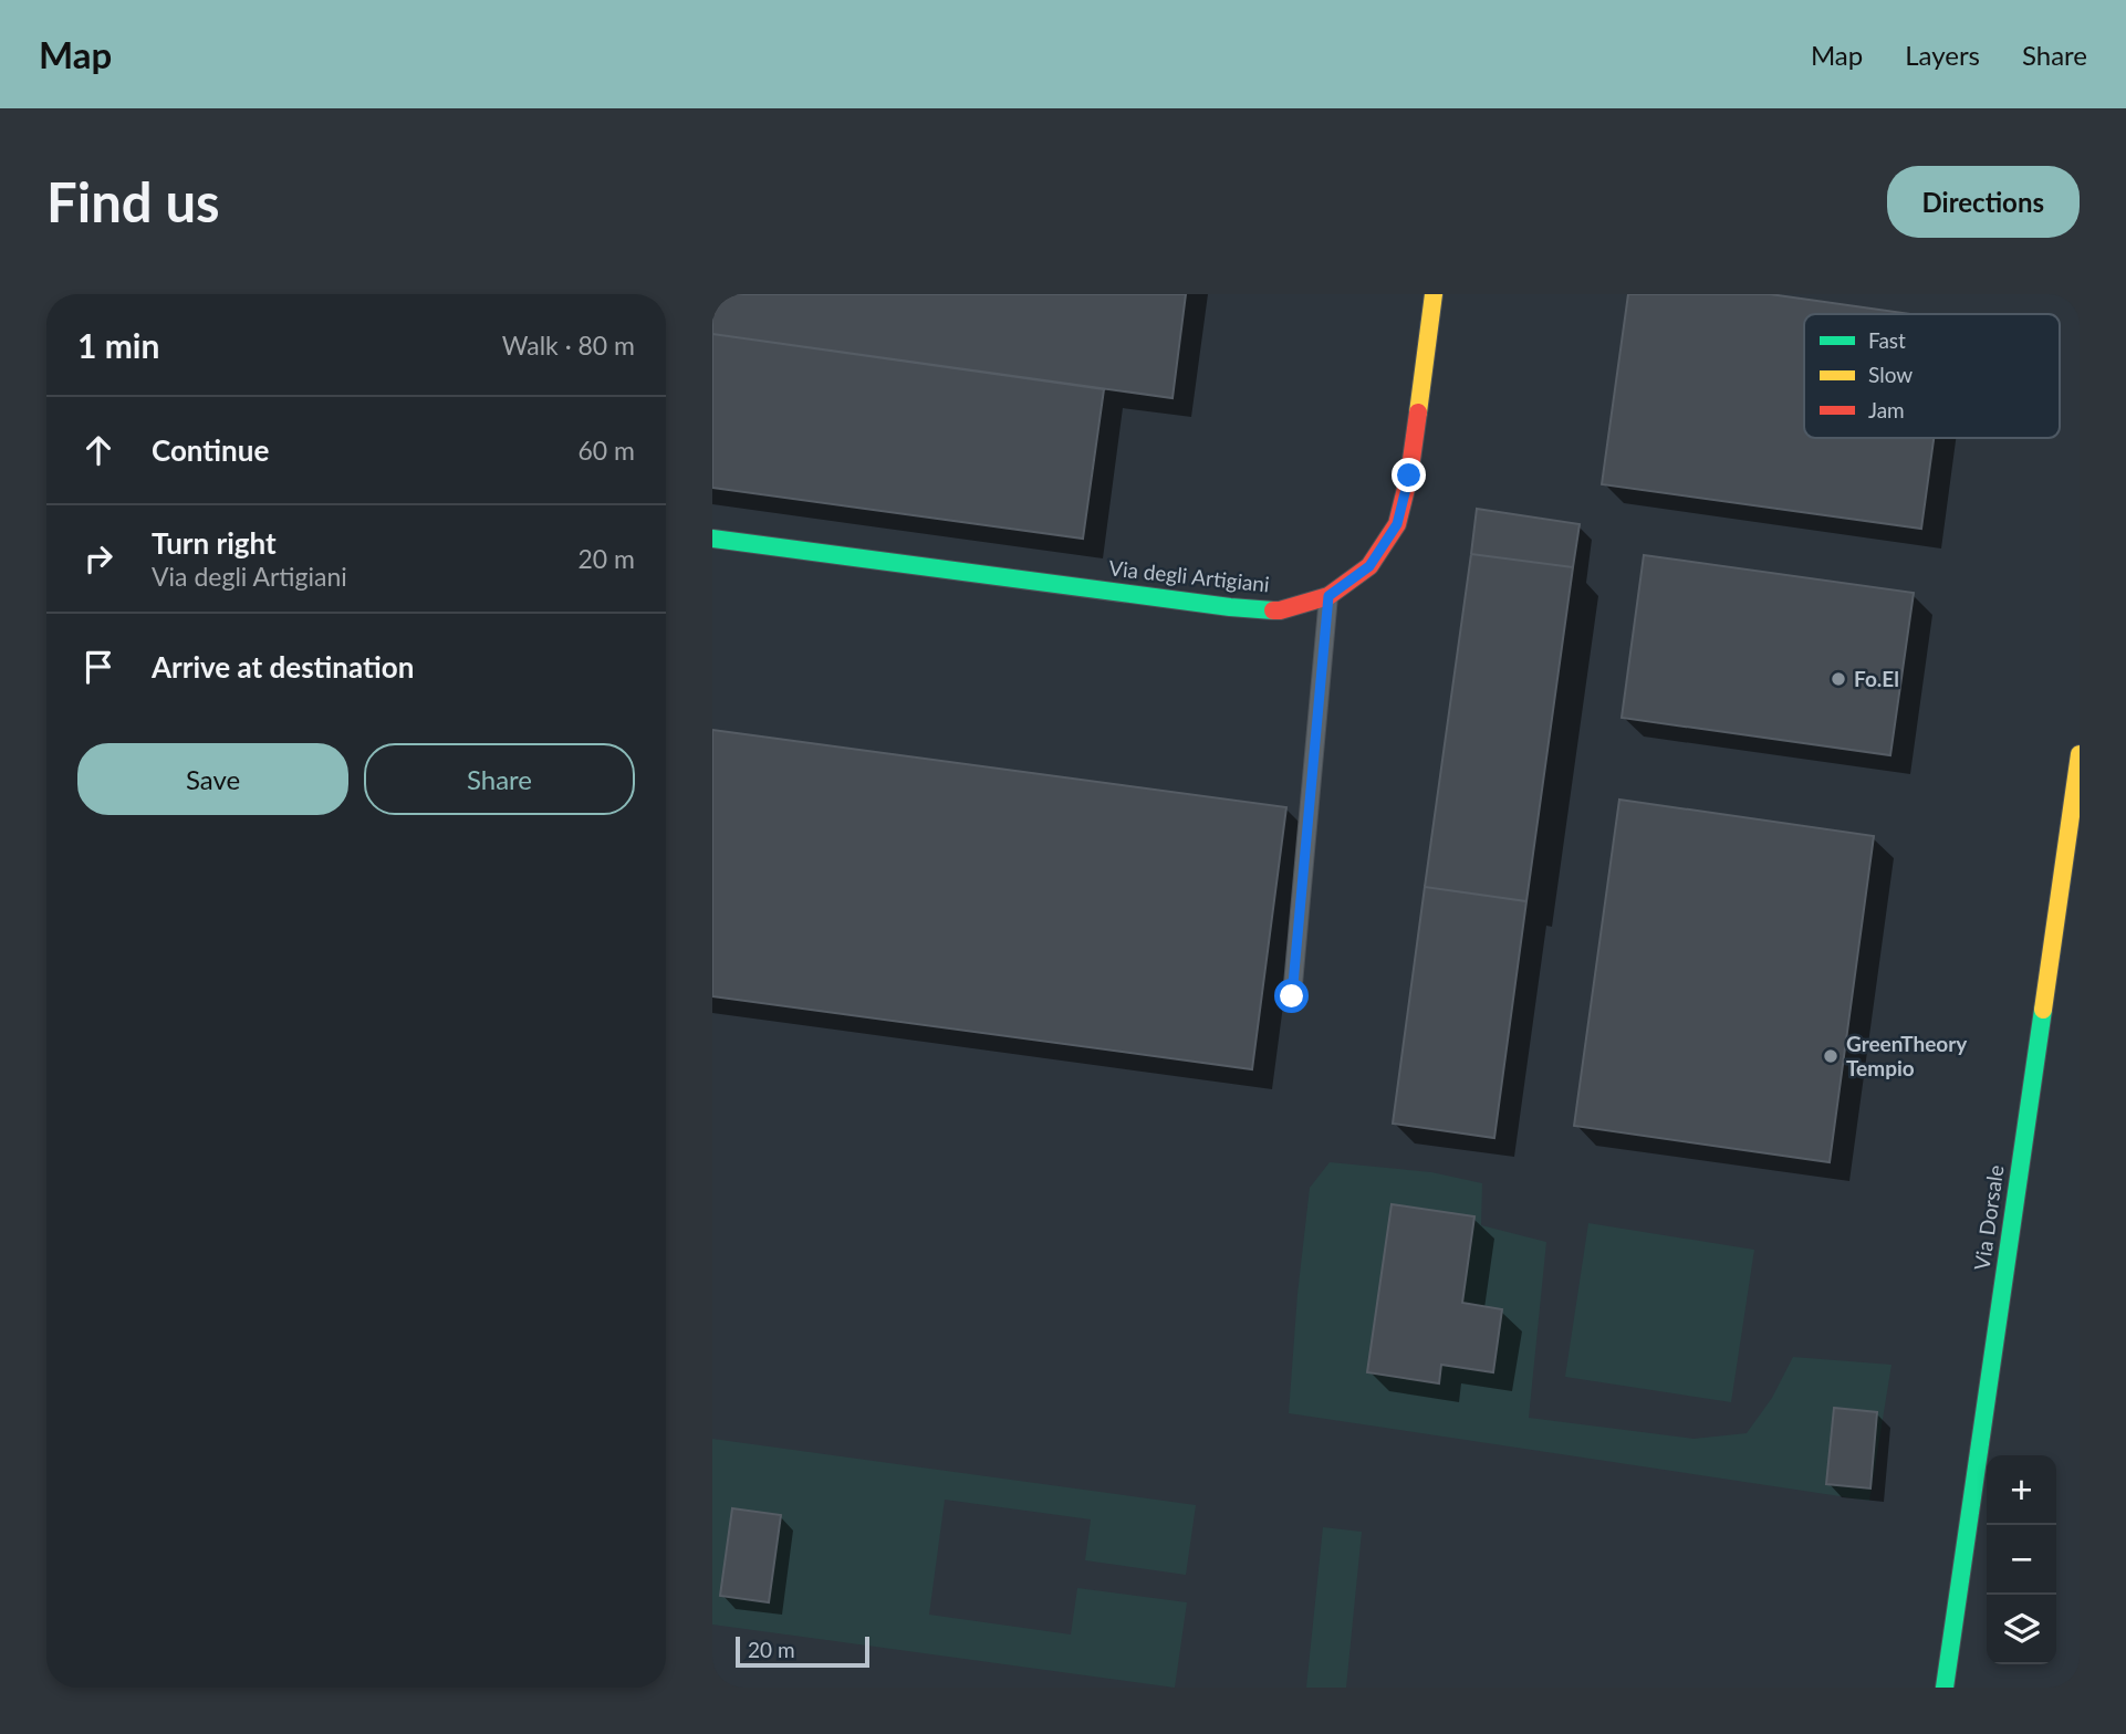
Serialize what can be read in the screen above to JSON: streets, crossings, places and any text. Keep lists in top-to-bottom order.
{
  "streets": {
    "street": ["Via degli Artigiani", "Via Dorsale"]
  },
  "places": ["Fo.El", "GreenTheory Tempio"],
  "legend": ["Fast", "Slow", "Jam"],
  "scale_bar": "20 m",
  "page": {
    "header": "Map",
    "nav": ["Map", "Layers", "Share"],
    "buttons": [
      "Directions",
      ["Save", "Share"]
    ],
    "title": "Find us",
    "heading": ["1 min", "Walk · 80 m"],
    "list": [
      ["Continue", "60 m"],
      ["Turn right", "Via degli Artigiani", "20 m"],
      "Arrive at destination"
    ],
    "map_buttons": ["+", "−"],
    "scale": "20 m"
  }
}
